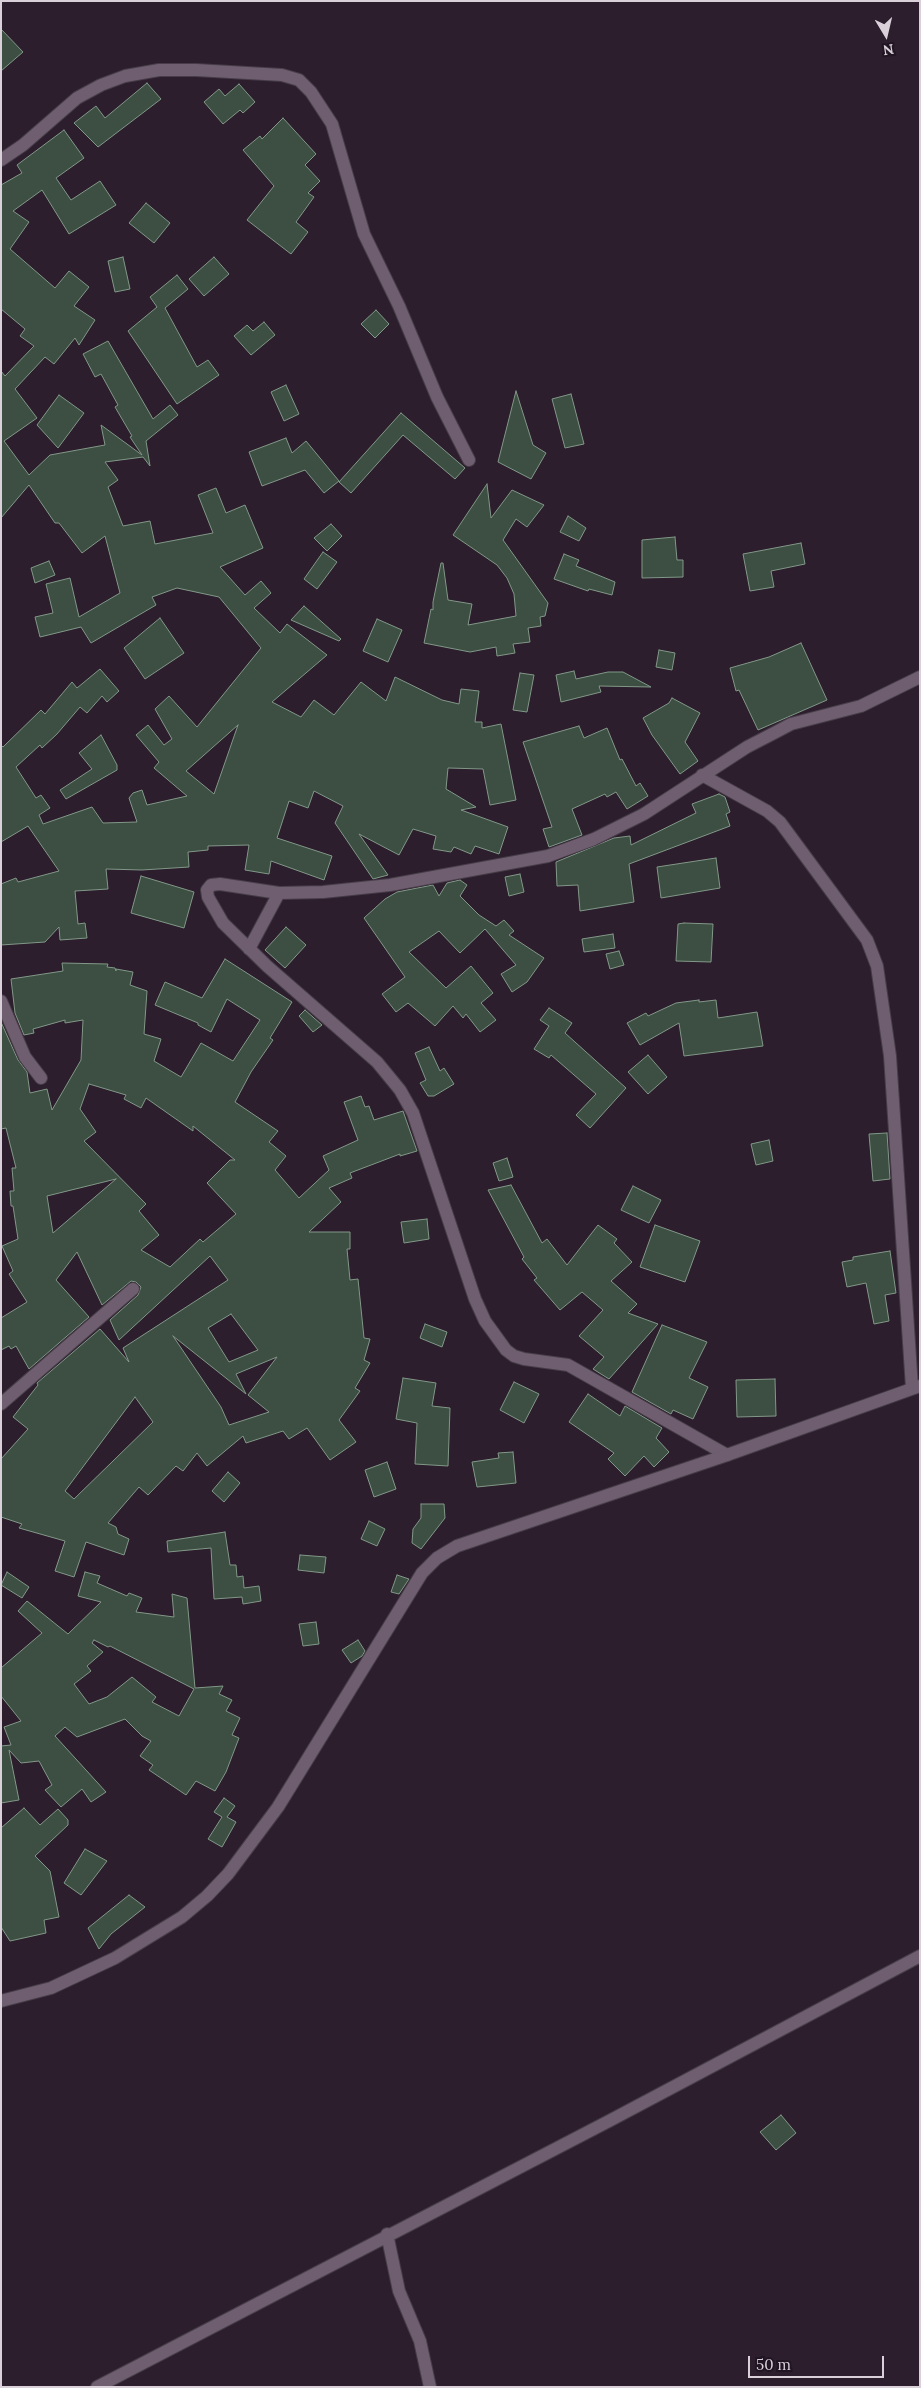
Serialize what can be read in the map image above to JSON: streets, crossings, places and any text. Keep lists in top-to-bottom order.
{
  "scale_bar": "50 m",
  "north": "bottom"
}
